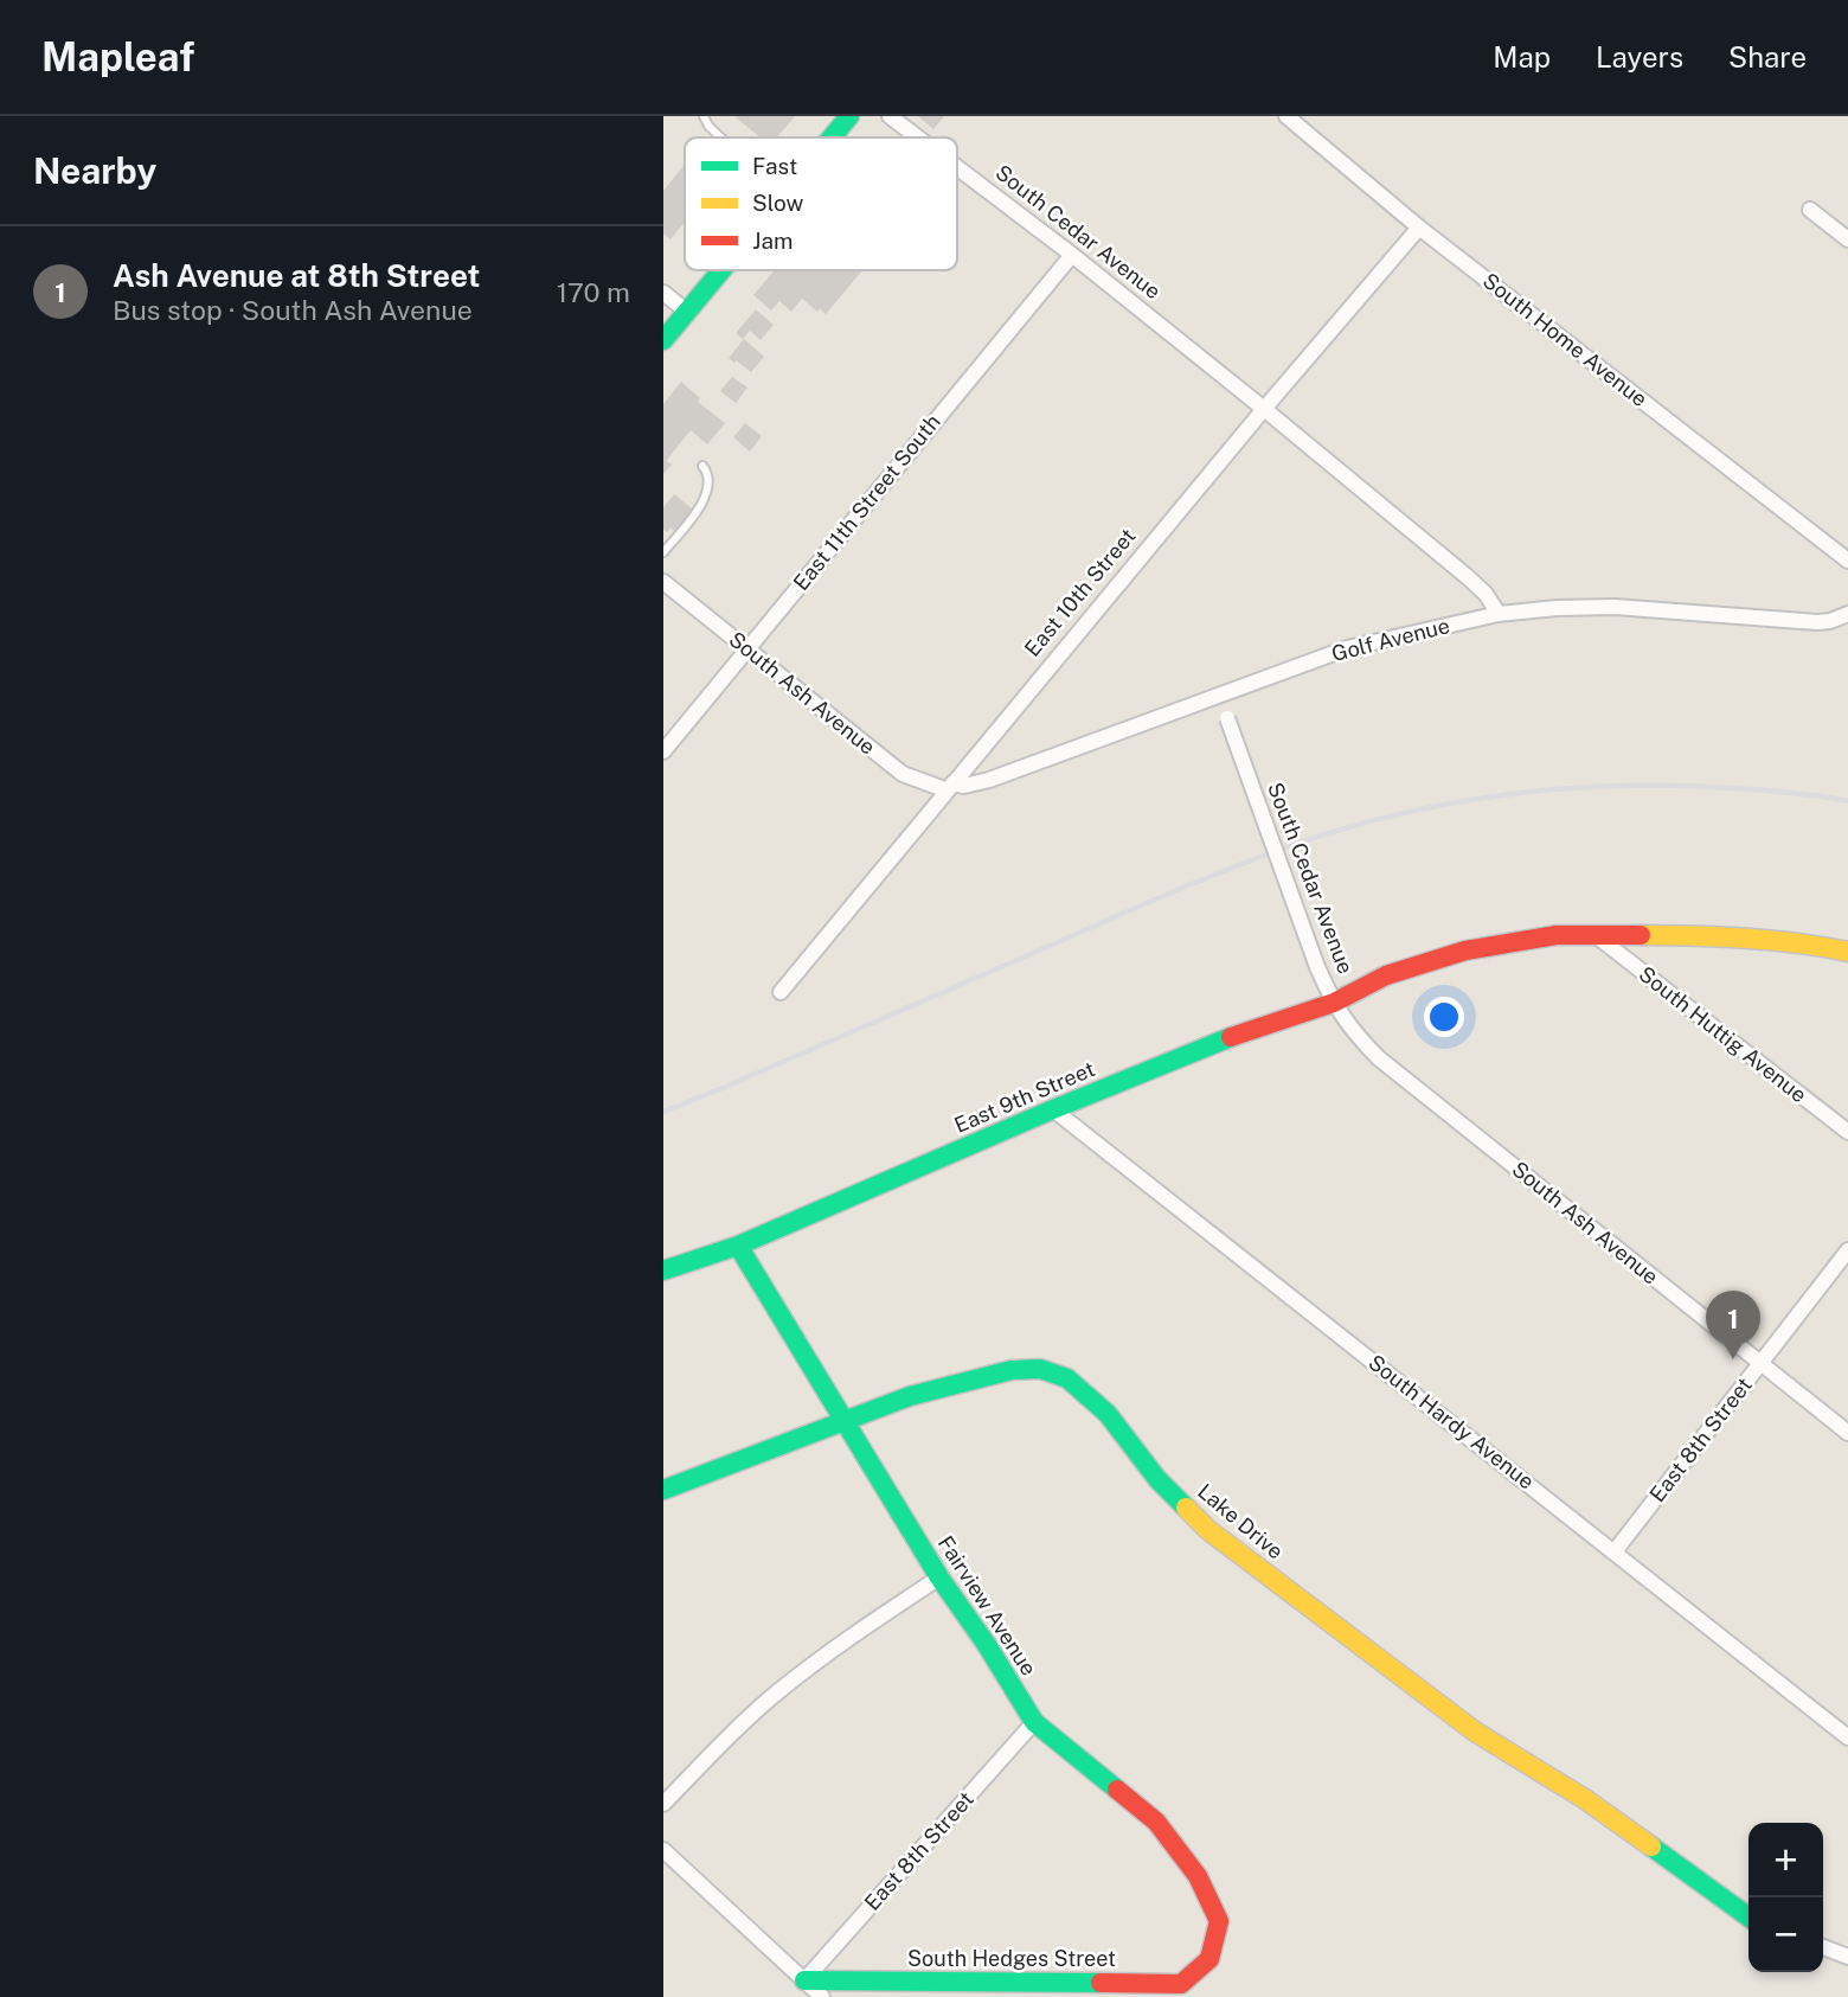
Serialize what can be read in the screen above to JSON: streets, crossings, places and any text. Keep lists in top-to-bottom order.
{
  "streets": {
    "street": [
      "South Cedar Avenue",
      "South Home Avenue",
      "East 11th Street South",
      "East 10th Street",
      "Golf Avenue",
      "South Ash Avenue",
      "South Huttig Avenue",
      "East 9th Street",
      "South Hardy Avenue",
      "East 8th Street",
      "Lake Drive",
      "Fairview Avenue",
      "South Hedges Street"
    ]
  },
  "crossings": [
    ["South Cedar Avenue", "East 11th Street South"],
    ["South Cedar Avenue", "East 10th Street"],
    ["South Cedar Avenue", "Golf Avenue"],
    ["South Cedar Avenue", "South Ash Avenue"],
    ["South Cedar Avenue", "South Huttig Avenue"],
    ["South Cedar Avenue", "East 9th Street"],
    ["South Home Avenue", "East 10th Street"],
    ["East 11th Street South", "South Ash Avenue"],
    ["East 10th Street", "Golf Avenue"],
    ["East 10th Street", "South Ash Avenue"],
    ["Golf Avenue", "South Ash Avenue"],
    ["South Ash Avenue", "East 9th Street"],
    ["South Ash Avenue", "East 8th Street"],
    ["East 9th Street", "South Hardy Avenue"],
    ["East 9th Street", "Fairview Avenue"],
    ["South Hardy Avenue", "East 8th Street"],
    ["East 8th Street", "Fairview Avenue"],
    ["East 8th Street", "South Hedges Street"],
    ["Lake Drive", "Fairview Avenue"],
    ["Fairview Avenue", "South Hedges Street"]
  ],
  "legend": ["Fast", "Slow", "Jam"],
  "page": {
    "header": "Mapleaf",
    "nav": ["Map", "Layers", "Share"],
    "heading": "Nearby",
    "list": [
      {
        "mark": "1",
        "name": "Ash Avenue at 8th Street",
        "note": "Bus stop · South Ash Avenue",
        "value": "170 m"
      }
    ],
    "pins": "1",
    "map_buttons": ["+", "−"]
  }
}
